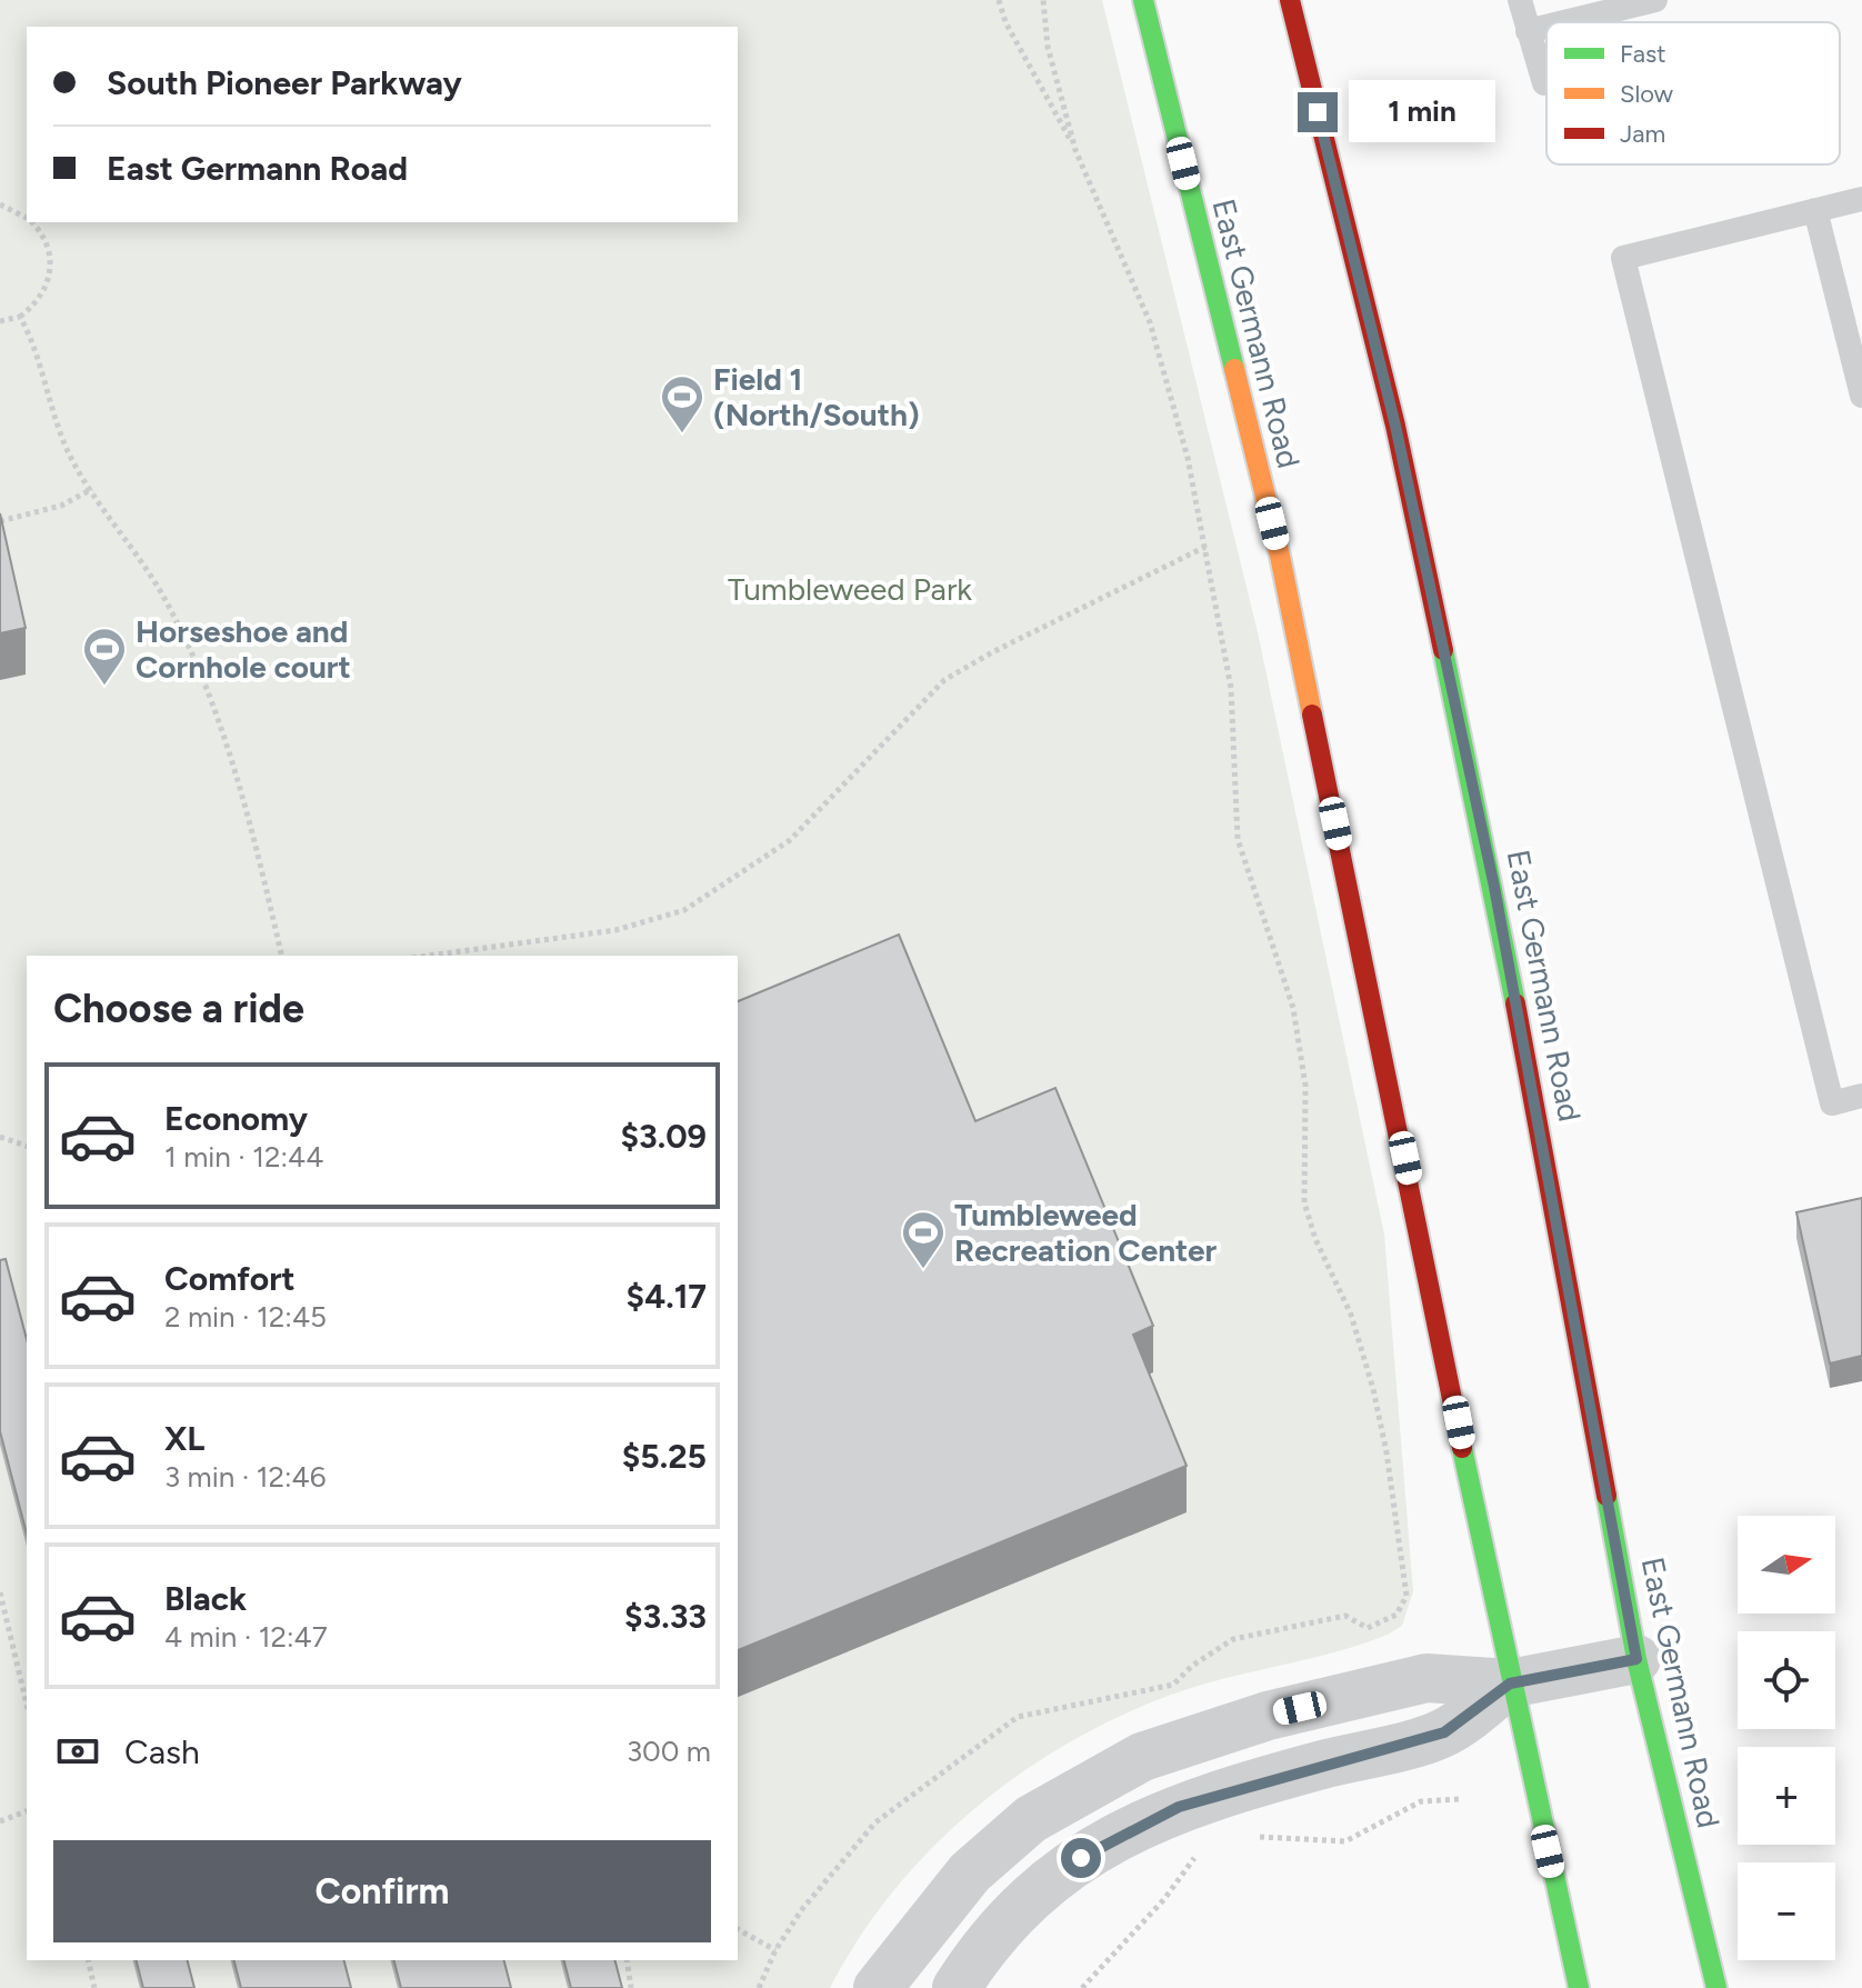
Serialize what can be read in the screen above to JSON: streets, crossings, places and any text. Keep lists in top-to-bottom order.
{
  "streets": {
    "main road": ["East Germann Road"]
  },
  "parks": ["Tumbleweed Park"],
  "places": {
    "sports": ["Field 1 (North/South)", "Horseshoe and Cornhole court", "Tumbleweed Recreation Center"]
  },
  "legend": ["Fast", "Slow", "Jam"],
  "north": "right",
  "page": {
    "banner": ["South Pioneer Parkway", "East Germann Road"],
    "bubble": "1 min",
    "heading": "Choose a ride",
    "list": [
      {
        "name": "Economy",
        "note": "1 min · 12:44",
        "value": "$3.09"
      },
      {
        "name": "Comfort",
        "note": "2 min · 12:45",
        "value": "$4.17"
      },
      {
        "name": "XL",
        "note": "3 min · 12:46",
        "value": "$5.25"
      },
      {
        "name": "Black",
        "note": "4 min · 12:47",
        "value": "$3.33"
      }
    ],
    "map_buttons": ["+", "−"],
    "pay": ["Cash", "300 m"],
    "buttons": "Confirm"
  }
}
